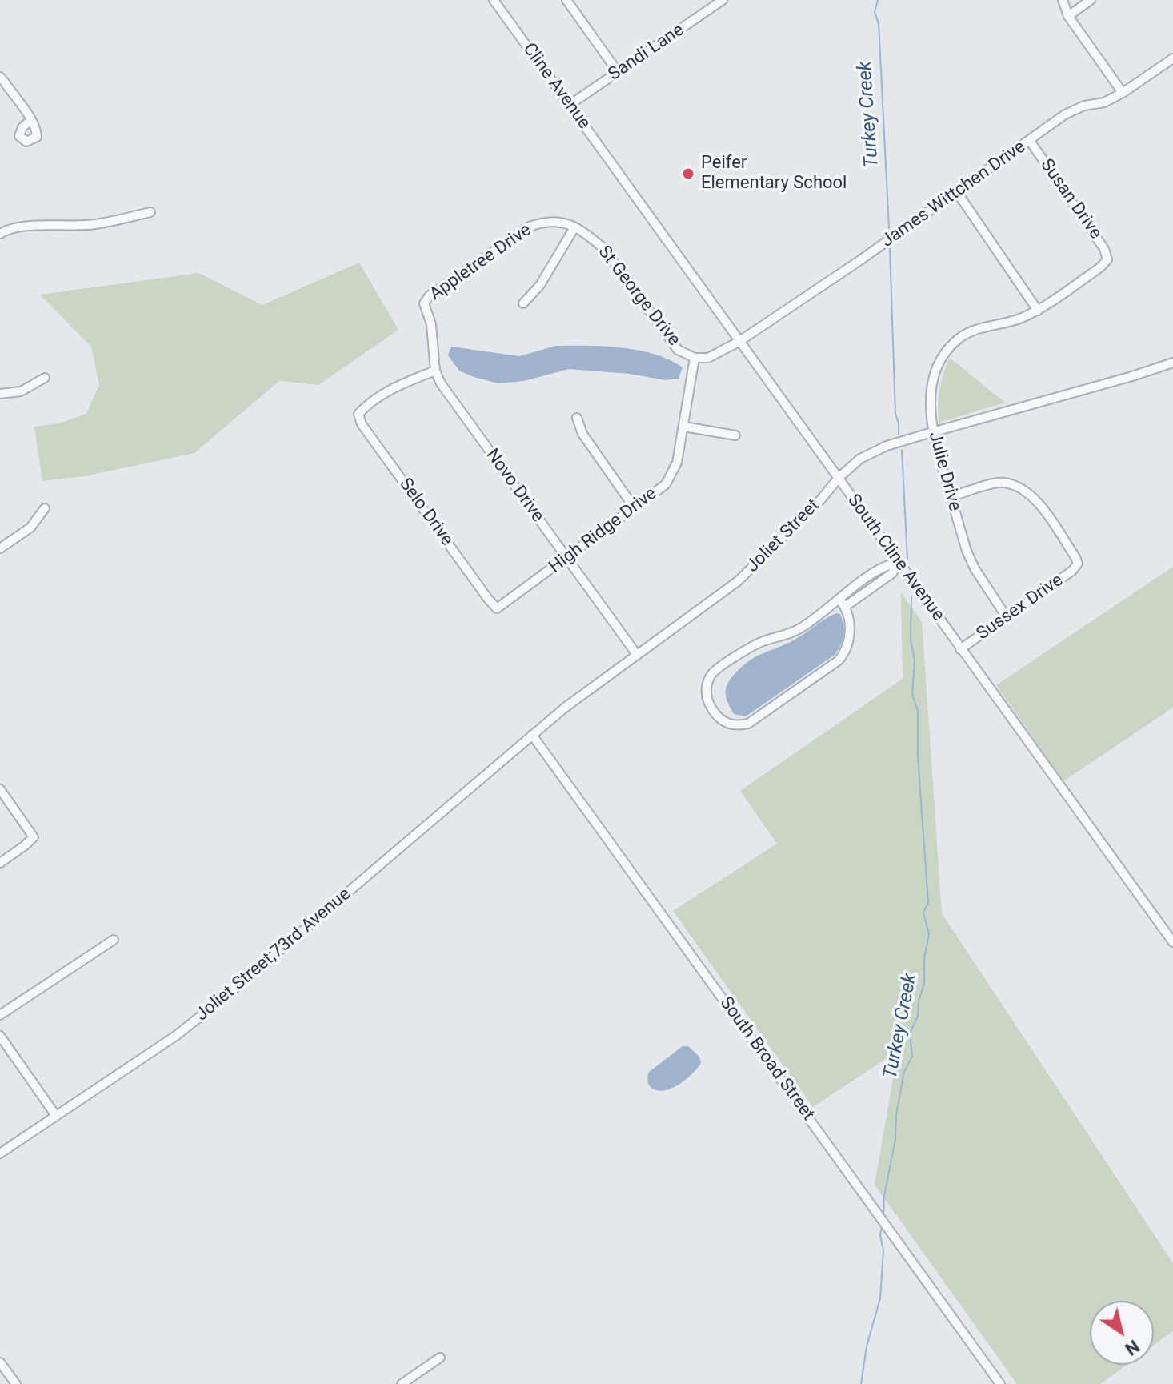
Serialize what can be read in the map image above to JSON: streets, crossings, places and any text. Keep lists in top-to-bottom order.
{
  "streets": {
    "street": [
      "Sandi Lane",
      "Cline Avenue",
      "James Wittchen Drive",
      "Susan Drive",
      "Appletree Drive",
      "St George Drive",
      "Julie Drive",
      "Novo Drive",
      "Selo Drive",
      "High Ridge Drive",
      "Joliet Street",
      "South Cline Avenue",
      "Sussex Drive",
      "Joliet Street;73rd Avenue",
      "South Broad Street"
    ]
  },
  "crossings": [
    ["Sandi Lane", "Cline Avenue"],
    ["Cline Avenue", "South Cline Avenue"],
    ["James Wittchen Drive", "Susan Drive"],
    ["James Wittchen Drive", "St George Drive"],
    ["James Wittchen Drive", "South Cline Avenue"],
    ["Susan Drive", "Julie Drive"],
    ["Appletree Drive", "St George Drive"],
    ["Appletree Drive", "Novo Drive"],
    ["St George Drive", "High Ridge Drive"],
    ["St George Drive", "South Cline Avenue"],
    ["Julie Drive", "Joliet Street"],
    ["Julie Drive", "Sussex Drive"],
    ["Novo Drive", "Selo Drive"],
    ["Novo Drive", "High Ridge Drive"],
    ["Novo Drive", "Joliet Street"],
    ["Selo Drive", "High Ridge Drive"],
    ["Joliet Street", "South Cline Avenue"],
    ["Joliet Street", "Joliet Street;73rd Avenue"],
    ["Joliet Street", "South Broad Street"],
    ["South Cline Avenue", "Sussex Drive"],
    ["Joliet Street;73rd Avenue", "South Broad Street"]
  ],
  "water": ["Turkey Creek"],
  "places": ["Peifer Elementary School"],
  "north": "bottom right"
}
